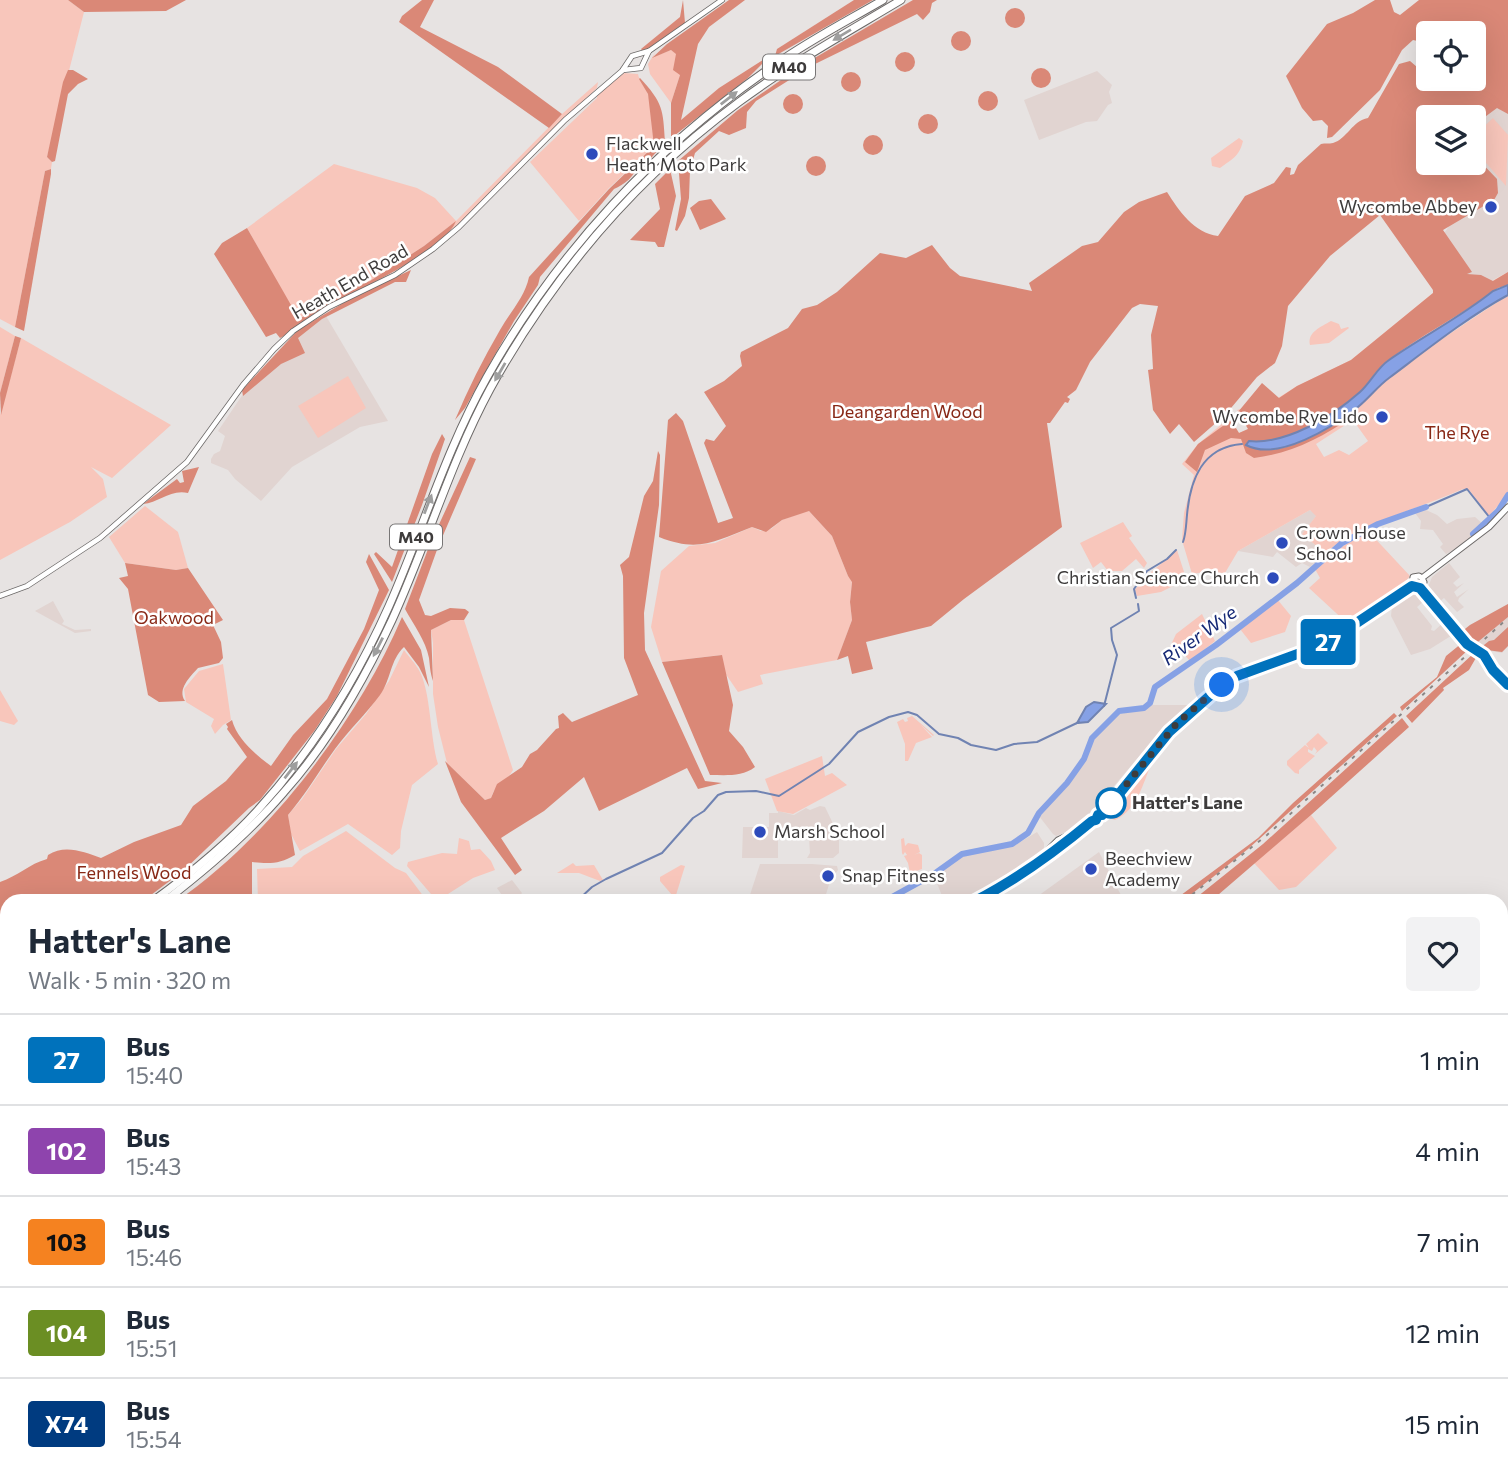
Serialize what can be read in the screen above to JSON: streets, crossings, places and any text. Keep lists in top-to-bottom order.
{
  "streets": {
    "highway": ["M40"],
    "street": ["Heath End Road"]
  },
  "water": ["River Wye"],
  "parks": [
    "Deangarden Wood",
    "The Rye",
    "Oakwood",
    "Fennels Wood"
  ],
  "places": [
    "Flackwell Heath Moto Park",
    "Wycombe Abbey",
    "Wycombe Rye Lido",
    "Crown House School",
    "Christian Science Church",
    "Hatter's Lane",
    "Marsh School",
    "Beechview Academy",
    "Snap Fitness"
  ],
  "lines": ["bus line 27"],
  "page": {
    "on_map": "27",
    "heading": ["Hatter's Lane", "Walk · 5 min · 320 m"],
    "list": [
      {
        "mark": "27",
        "name": "Bus",
        "note": "15:40",
        "value": "1 min"
      },
      {
        "mark": "102",
        "name": "Bus",
        "note": "15:43",
        "value": "4 min"
      },
      {
        "mark": "103",
        "name": "Bus",
        "note": "15:46",
        "value": "7 min"
      },
      {
        "mark": "104",
        "name": "Bus",
        "note": "15:51",
        "value": "12 min"
      },
      {
        "mark": "X74",
        "name": "Bus",
        "note": "15:54",
        "value": "15 min"
      }
    ]
  }
}
